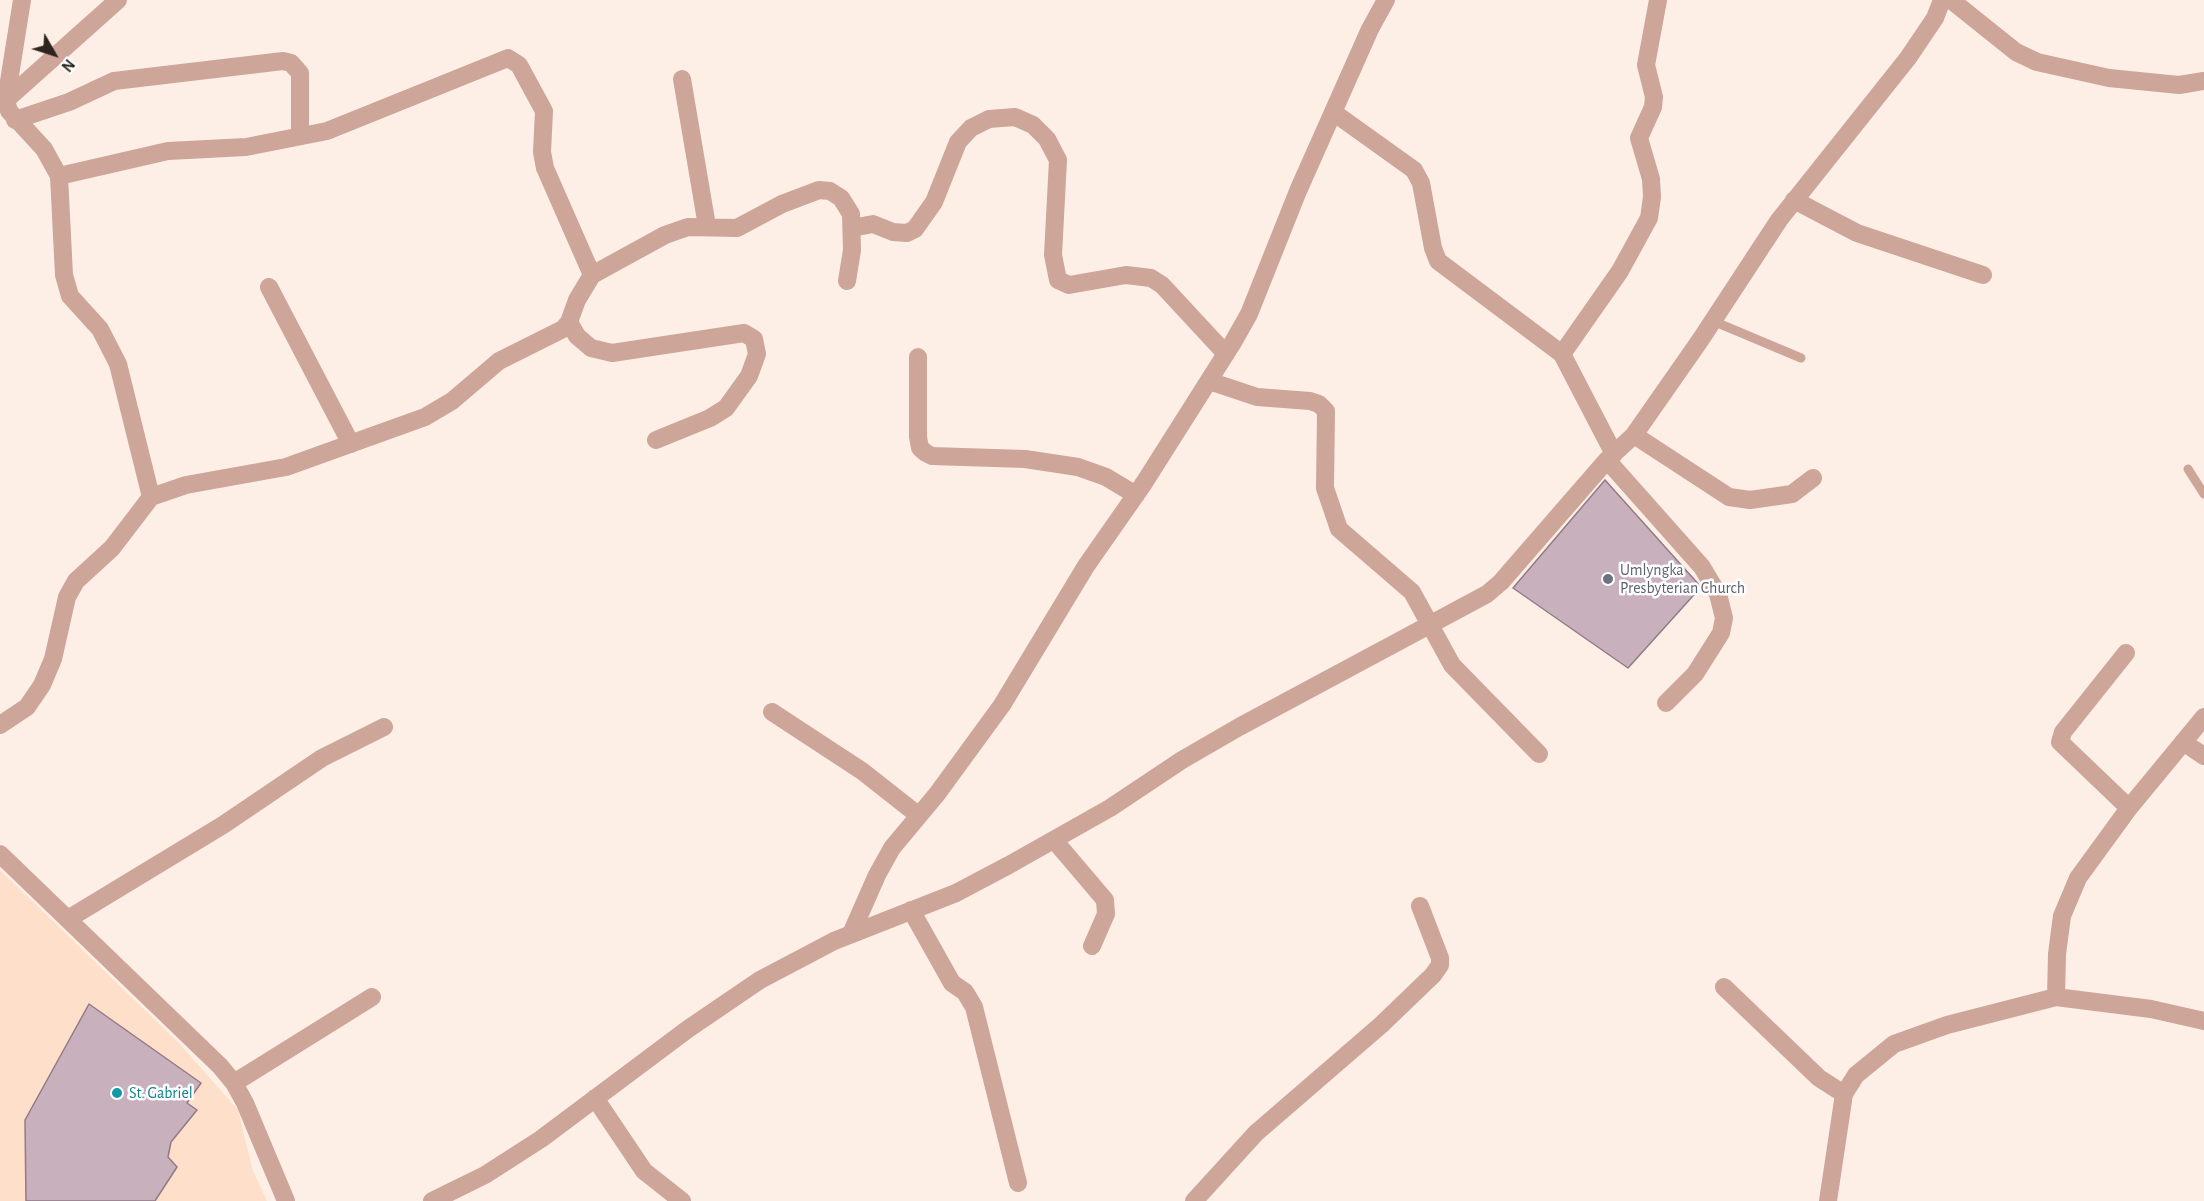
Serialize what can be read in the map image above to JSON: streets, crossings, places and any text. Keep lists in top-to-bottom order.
{
  "places": ["Umlyngka Presbyterian Church", "St. Gabriel"],
  "north": "bottom right"
}
